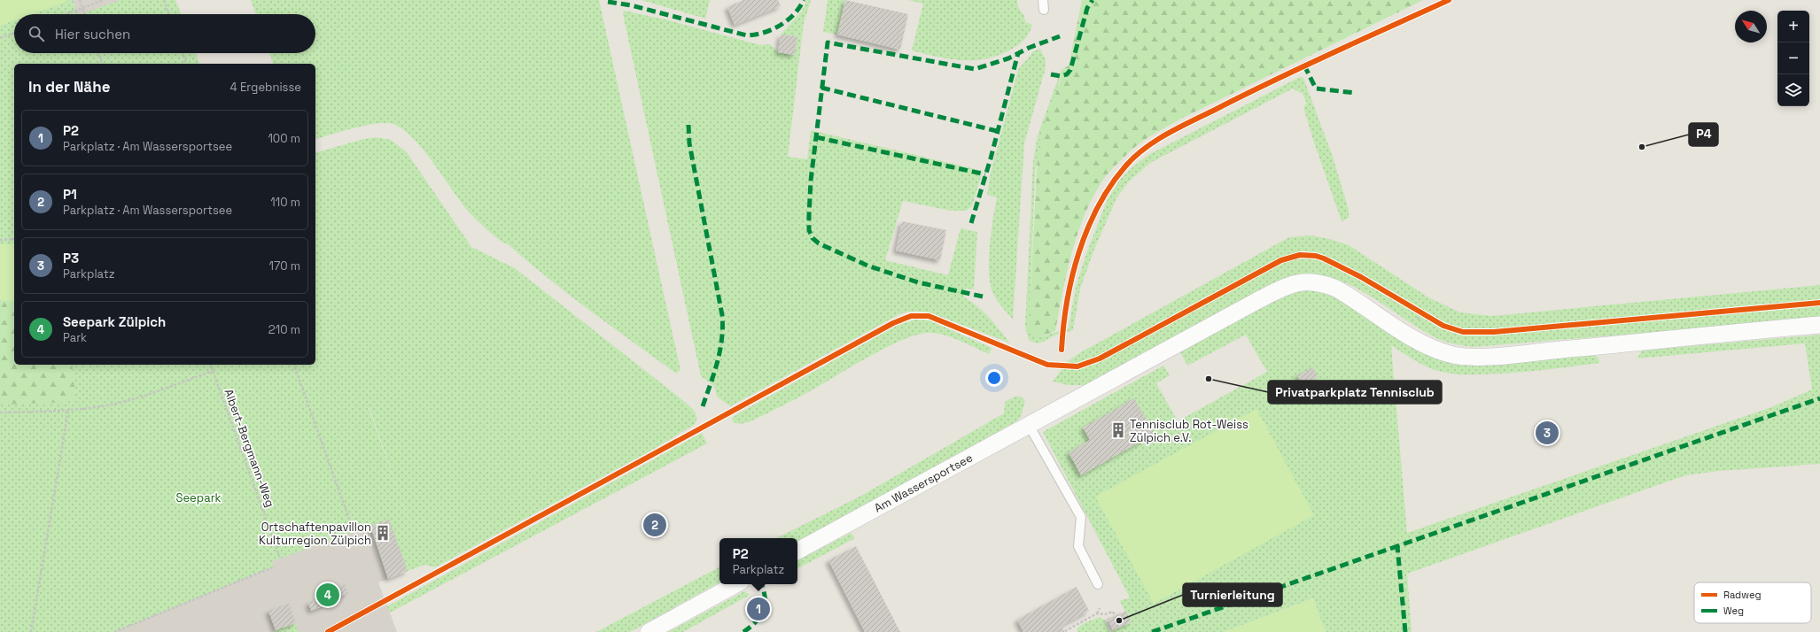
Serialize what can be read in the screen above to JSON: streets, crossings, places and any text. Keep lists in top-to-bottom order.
{
  "streets": {
    "street": ["Am Wassersportsee"],
    "path": ["Albert-Bergmann-Weg"]
  },
  "parks": ["Seepark"],
  "places": {
    "other": ["P4", "Privatparkplatz Tennisclub", "Turnierleitung"],
    "building": ["Tennisclub Rot-Weiss Zülpich e.V.", "Ortschaftenpavillon Kulturregion Zülpich"]
  },
  "legend": ["Radweg", "Weg"],
  "north": "top left",
  "page": {
    "map_buttons": ["+", "−"],
    "search": "Hier suchen",
    "heading": ["In der Nähe", "4 Ergebnisse"],
    "list": [
      {
        "mark": "1",
        "name": "P2",
        "note": "Parkplatz · Am Wassersportsee",
        "value": "100 m"
      },
      {
        "mark": "2",
        "name": "P1",
        "note": "Parkplatz · Am Wassersportsee",
        "value": "110 m"
      },
      {
        "mark": "3",
        "name": "P3",
        "note": "Parkplatz",
        "value": "170 m"
      },
      {
        "mark": "4",
        "name": "Seepark Zülpich",
        "note": "Park",
        "value": "210 m"
      }
    ],
    "pins": [
      "3",
      "2",
      "4",
      "1"
    ],
    "popup": ["P2", "Parkplatz"]
  }
}
